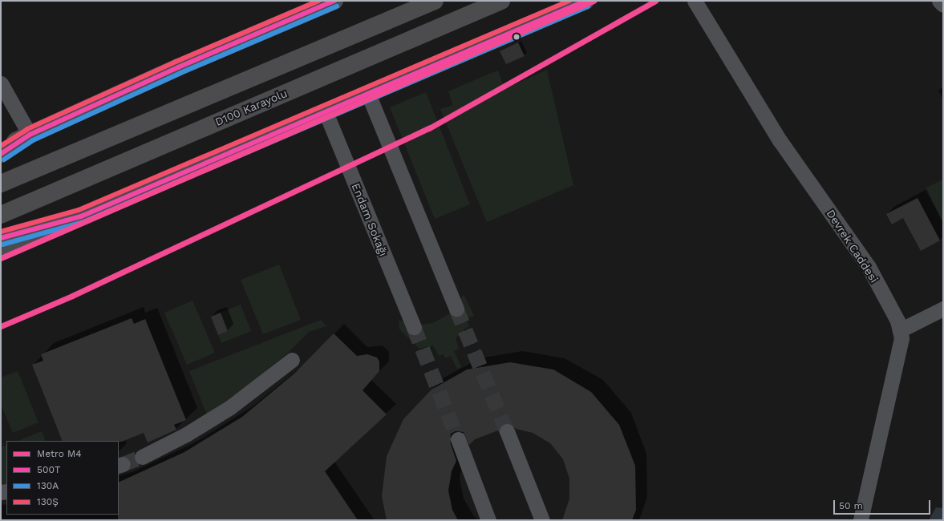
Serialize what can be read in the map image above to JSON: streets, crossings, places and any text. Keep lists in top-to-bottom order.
{
  "streets": {
    "highway": ["D100 Karayolu"],
    "street": ["Endam Sokağı", "Devrek Caddesi"]
  },
  "lines": [
    "metro line M4",
    "transit line 500T",
    "transit line 130Ş",
    "transit line 130A"
  ],
  "legend": [
    "Metro M4",
    "500T",
    "130A",
    "130Ş"
  ],
  "scale_bar": "50 m"
}
